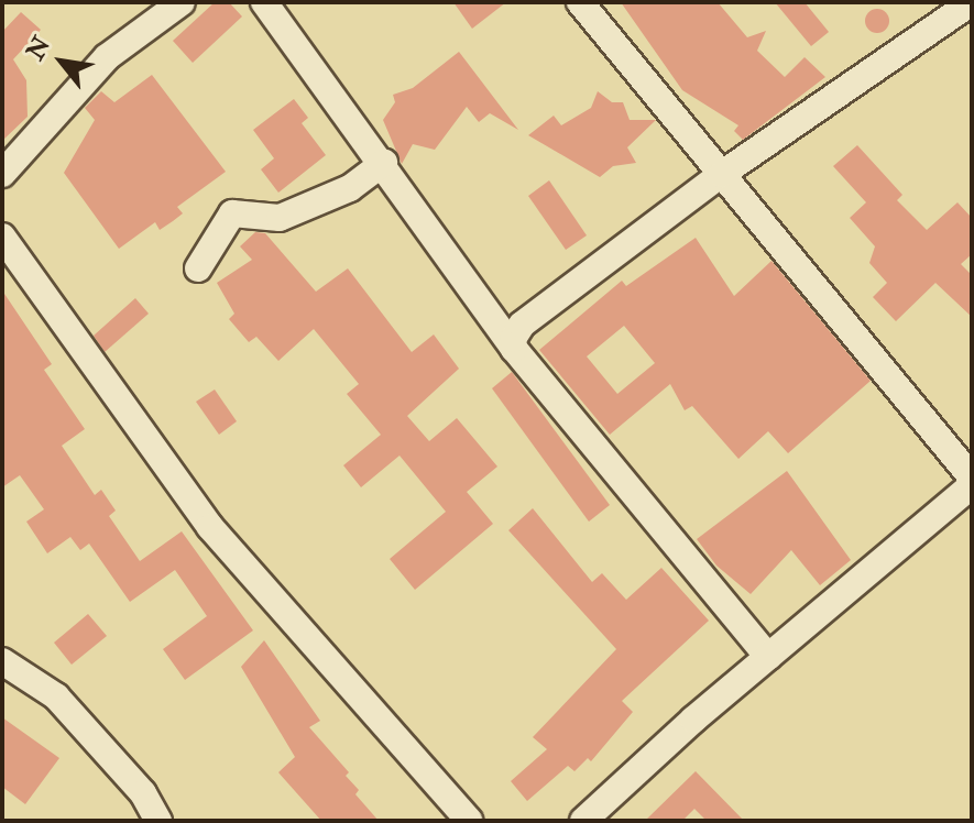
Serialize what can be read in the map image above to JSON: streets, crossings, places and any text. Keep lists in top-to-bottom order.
{
  "north": "top left"
}
